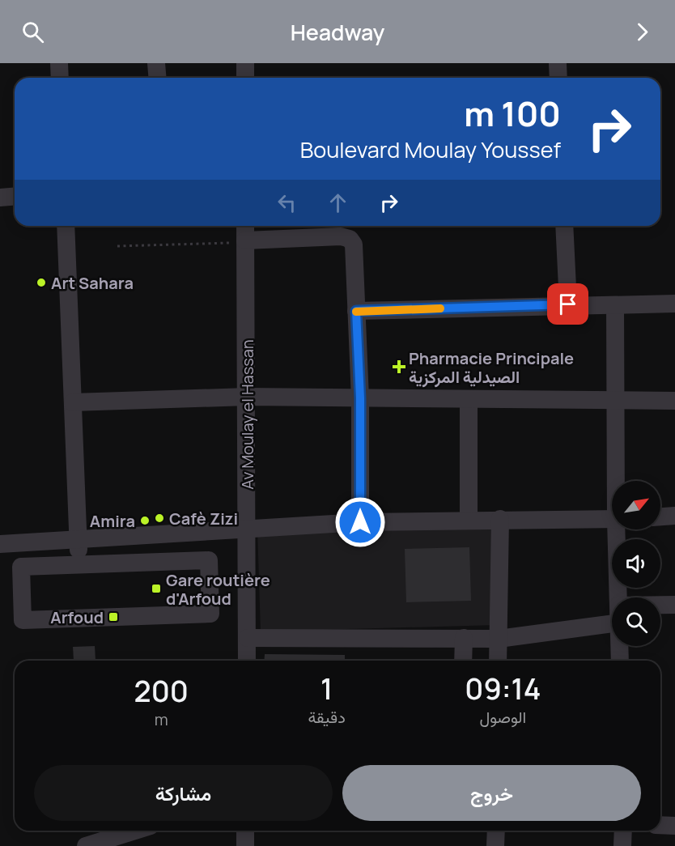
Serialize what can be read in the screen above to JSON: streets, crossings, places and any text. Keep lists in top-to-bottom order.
{
  "streets": {
    "street": ["Av Moulay el Hassan"]
  },
  "places": {
    "other": ["Art Sahara", "Cafè Zizi", "Amira"],
    "health": ["Pharmacie Principale الصيدلية المركزية"],
    "transit": ["Gare routière d'Arfoud", "Arfoud"]
  },
  "north": "top right",
  "page": {
    "header": "Headway",
    "turn": ["100 m", "Boulevard Moulay Youssef"],
    "eta": [
      "09:14",
      "الوصول",
      "1",
      "دقيقة",
      "200",
      "m"
    ],
    "buttons": ["خروج", "مشاركة"]
  }
}
